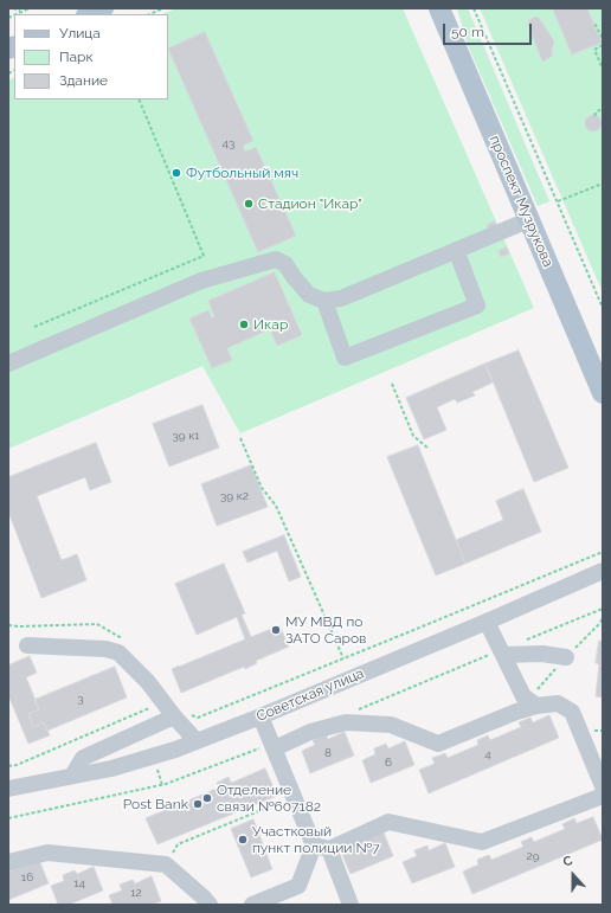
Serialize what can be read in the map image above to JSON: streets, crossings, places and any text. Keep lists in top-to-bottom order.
{
  "streets": {
    "main road": ["проспект Музрукова"],
    "street": ["Советская улица"]
  },
  "places": [
    "Футбольный мяч",
    "Стадион \"Икар\"",
    "Икар",
    "МУ МВД по ЗАТО Саров",
    "Отделение связи №607182",
    "Post Bank",
    "Участковый пункт полиции №7"
  ],
  "house_numbers": [
    "43",
    "39 к1",
    "39 к2",
    "3",
    "8",
    "4",
    "6",
    "29",
    "16",
    "14",
    "12"
  ],
  "legend": ["Улица", "Парк", "Здание"],
  "scale_bar": "50 m",
  "north": "top"
}
